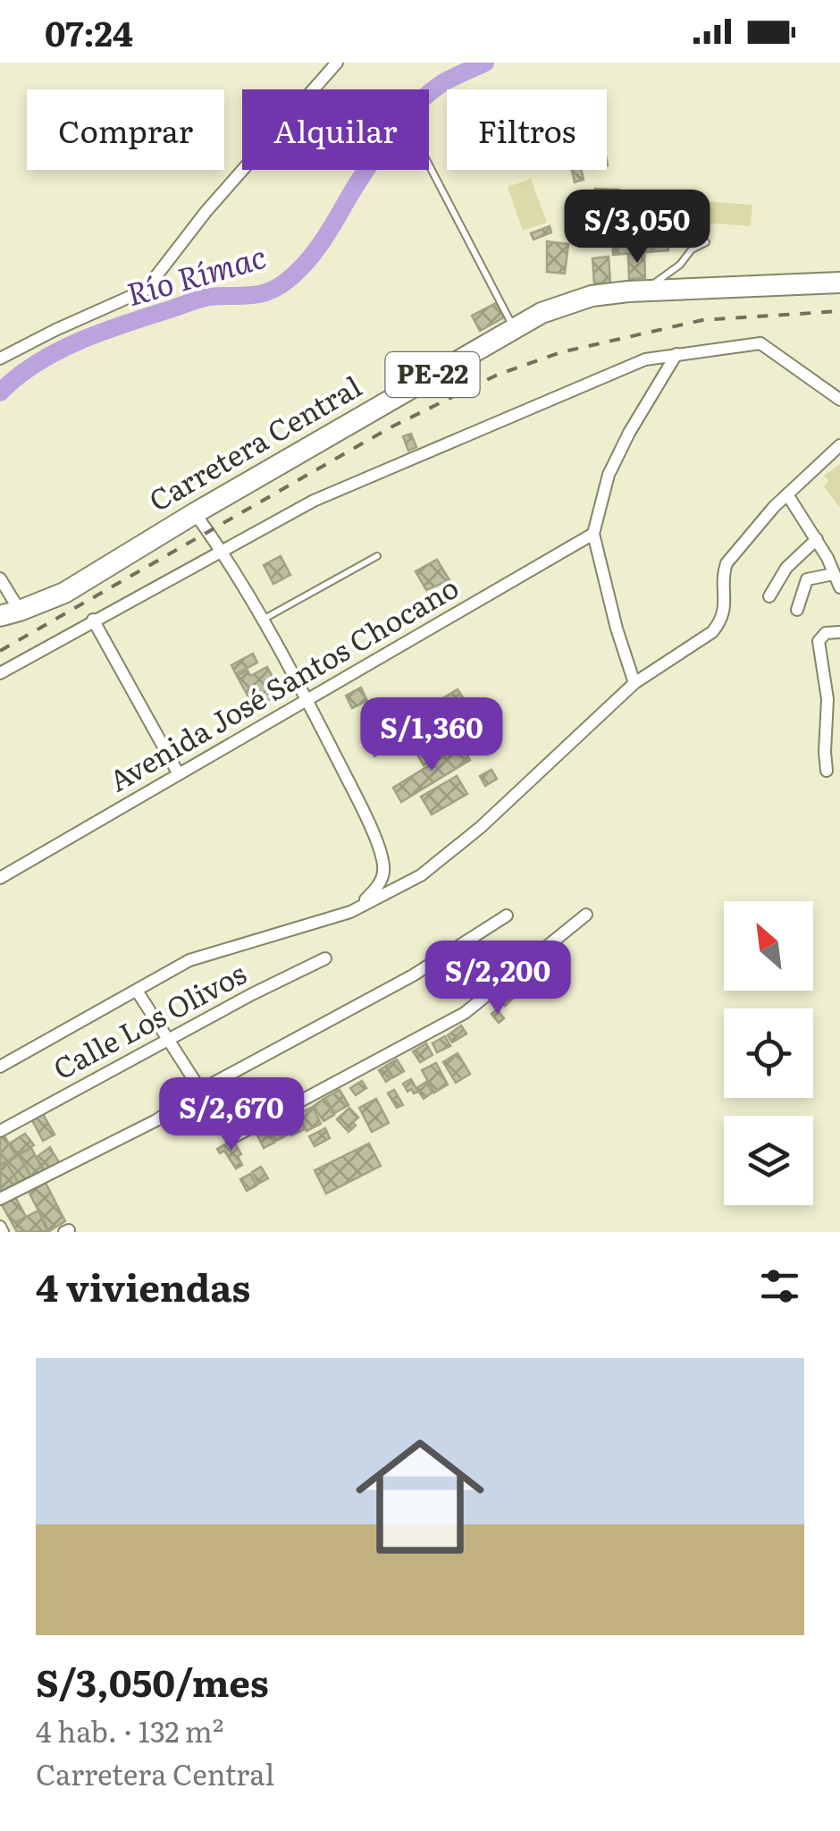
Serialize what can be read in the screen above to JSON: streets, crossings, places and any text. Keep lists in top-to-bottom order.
{
  "streets": {
    "highway": ["PE-22", "Carretera Central"],
    "street": ["Avenida José Santos Chocano", "Calle Los Olivos"]
  },
  "water": ["Río Rímac"],
  "north": "top left",
  "page": {
    "status": "07:24",
    "chip": ["Comprar", "Alquilar", "Filtros"],
    "price": [
      "S/3,050",
      "S/1,360",
      "S/2,200",
      "S/2,670"
    ],
    "heading": "4 viviendas",
    "list": [
      {
        "name": "S/3,050/mes",
        "note": "4 hab. · 132 m² · Carretera Central"
      }
    ]
  }
}
